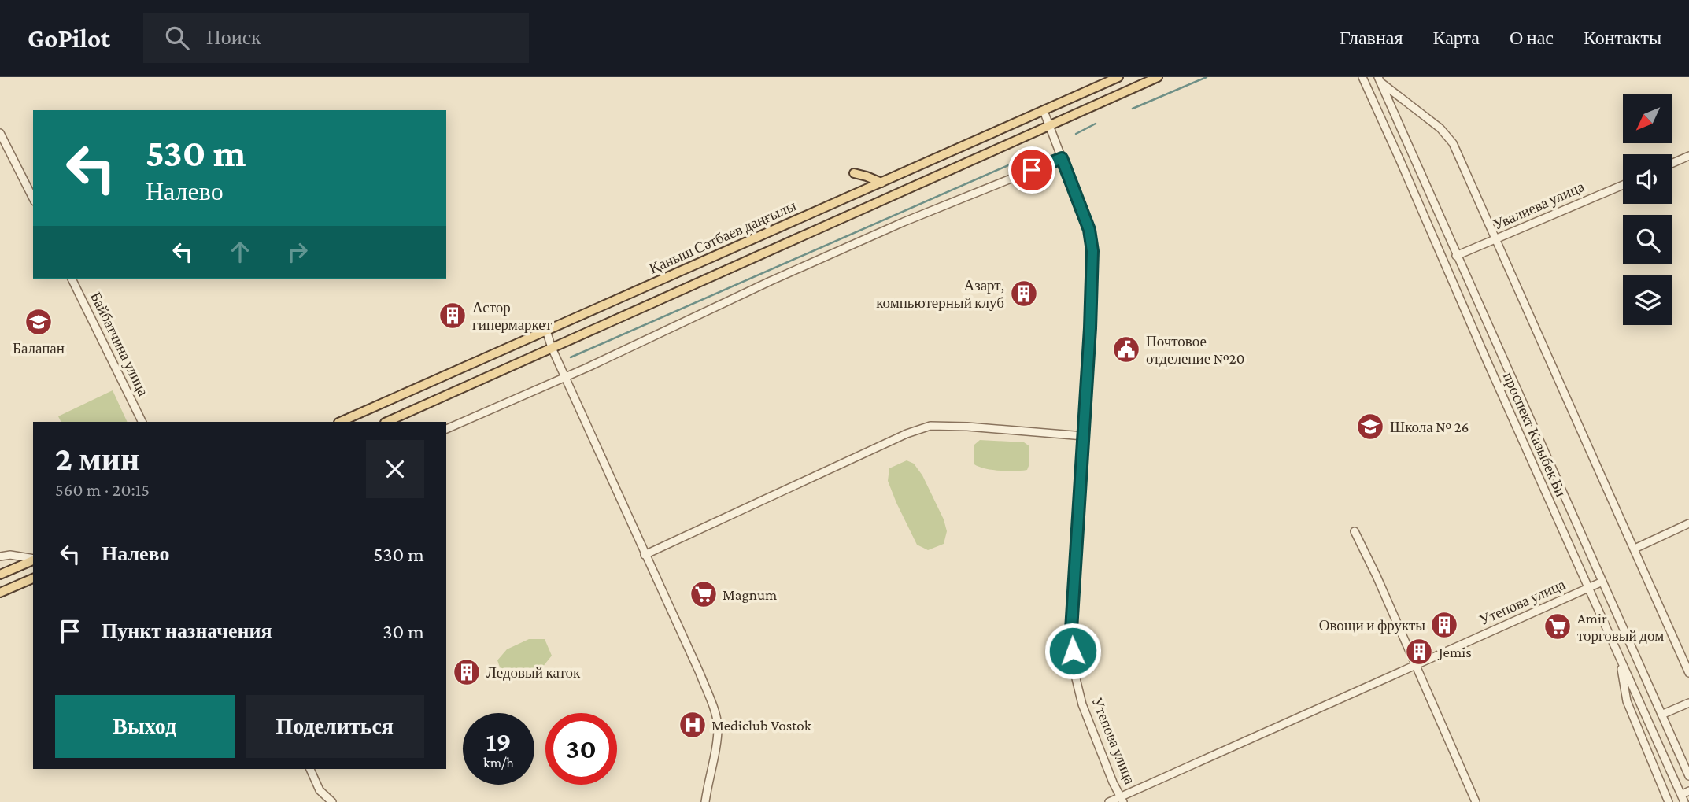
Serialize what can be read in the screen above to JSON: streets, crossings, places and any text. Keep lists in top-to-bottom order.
{
  "streets": {
    "main road": ["Қаныш Сәтбаев даңғылы"],
    "street": [
      "Увалиева улица",
      "Байбатчина улица",
      "проспект Казыбек Би",
      "Утепова улица"
    ]
  },
  "crossings": [
    ["Увалиева улица", "проспект Казыбек Би"],
    ["Қаныш Сәтбаев даңғылы", "Утепова улица"],
    ["проспект Казыбек Би", "Утепова улица"]
  ],
  "places": {
    "building": [
      "Азарт, компьютерный клуб",
      "Астор гипермаркет",
      "Овощи и фрукты",
      "Jemis",
      "Ледовый каток"
    ],
    "school or university": ["Балапан", "Школа № 26"],
    "public building": ["Почтовое отделение №20"],
    "supermarket": ["Magnum", "Amir торговый дом"],
    "hospital": ["Mediclub Vostok"]
  },
  "north": "bottom left",
  "page": {
    "header": "GoPilot",
    "search": "Поиск",
    "nav": [
      "Главная",
      "Карта",
      "О нас",
      "Контакты"
    ],
    "turn": ["530 m", "Налево"],
    "heading": ["2 мин", "560 m · 20:15"],
    "list": [
      {
        "name": "Налево",
        "value": "530 m"
      },
      {
        "name": "Пункт назначения",
        "value": "30 m"
      }
    ],
    "buttons": ["Выход", "Поделиться"],
    "speed": "19 km/h",
    "limit": "30"
  }
}
